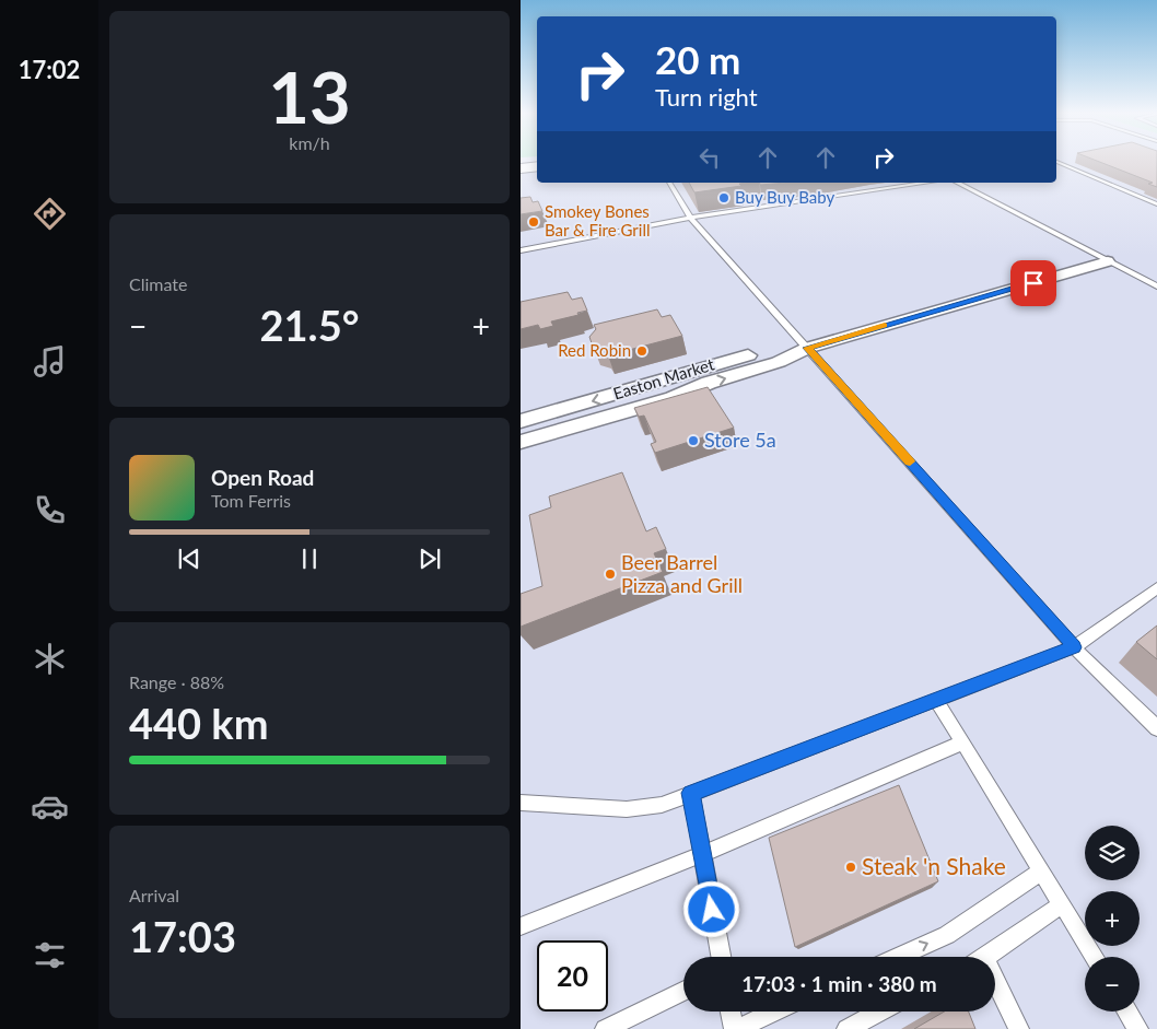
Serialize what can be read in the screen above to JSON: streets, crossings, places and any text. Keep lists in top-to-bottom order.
{
  "streets": {
    "street": ["Easton Market"]
  },
  "places": [
    "Buy Buy Baby",
    "Smokey Bones Bar & Fire Grill",
    "Red Robin",
    "Store 5a",
    "Beer Barrel Pizza and Grill",
    "Steak 'n Shake"
  ],
  "page": {
    "tabs": "17:02",
    "tile": [
      ["13", "km/h"],
      "Climate",
      ["Range · 88%", "440 km"],
      ["Arrival", "17:03"]
    ],
    "turn": ["20 m", "Turn right"],
    "heat": ["−", "21.5°", "+"],
    "song": ["Open Road", "Tom Ferris"],
    "map_buttons": ["+", "−"],
    "limit": "20",
    "trip": "17:03 · 1 min · 380 m"
  }
}
